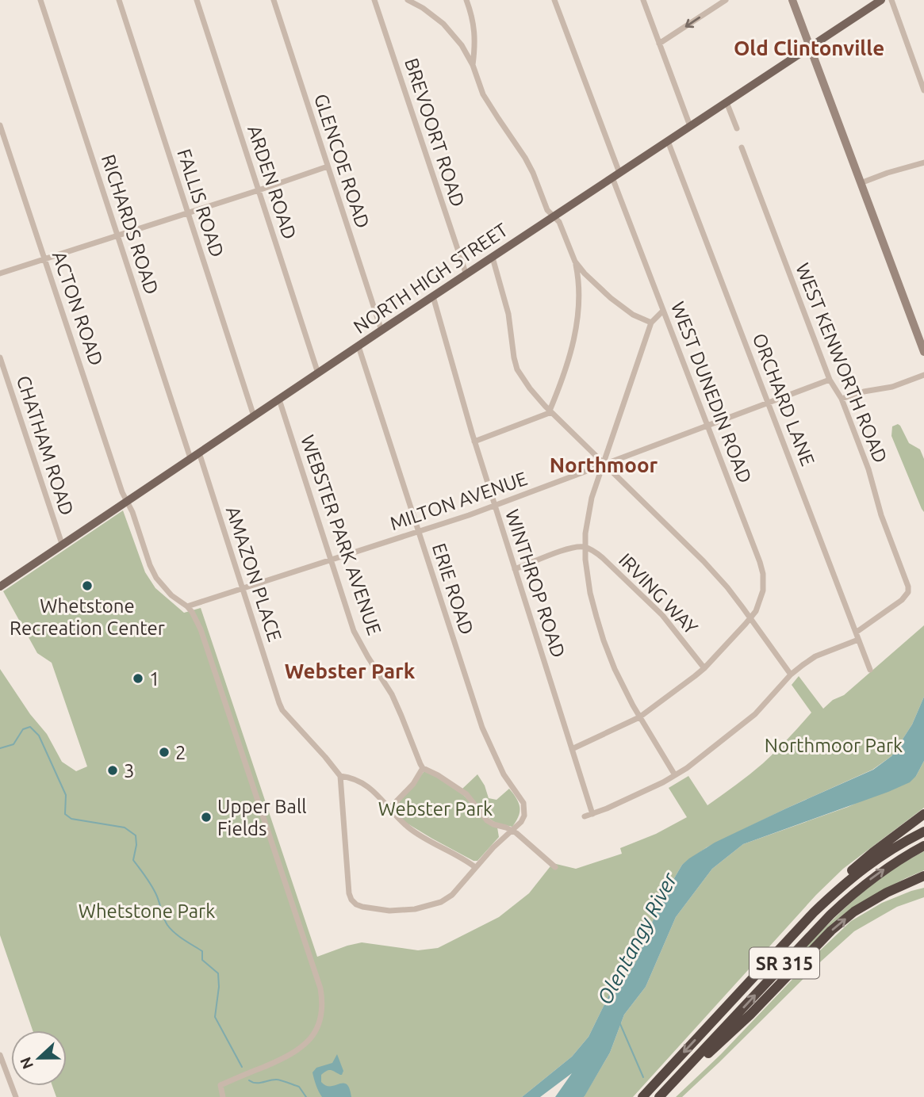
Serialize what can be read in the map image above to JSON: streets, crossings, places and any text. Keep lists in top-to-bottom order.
{
  "streets": {
    "highway": ["SR 315"],
    "main road": ["NORTH HIGH STREET"],
    "street": [
      "BREVOORT ROAD",
      "GLENCOE ROAD",
      "ARDEN ROAD",
      "FALLIS ROAD",
      "RICHARDS ROAD",
      "ACTON ROAD",
      "WEST KENWORTH ROAD",
      "WEST DUNEDIN ROAD",
      "ORCHARD LANE",
      "CHATHAM ROAD",
      "MILTON AVENUE",
      "WEBSTER PARK AVENUE",
      "AMAZON PLACE",
      "WINTHROP ROAD",
      "ERIE ROAD",
      "IRVING WAY"
    ]
  },
  "crossings": [
    ["BREVOORT ROAD", "NORTH HIGH STREET"],
    ["GLENCOE ROAD", "NORTH HIGH STREET"],
    ["ARDEN ROAD", "NORTH HIGH STREET"],
    ["FALLIS ROAD", "NORTH HIGH STREET"],
    ["RICHARDS ROAD", "NORTH HIGH STREET"],
    ["NORTH HIGH STREET", "ACTON ROAD"],
    ["NORTH HIGH STREET", "WEST DUNEDIN ROAD"],
    ["NORTH HIGH STREET", "ORCHARD LANE"],
    ["NORTH HIGH STREET", "CHATHAM ROAD"],
    ["NORTH HIGH STREET", "WEBSTER PARK AVENUE"],
    ["NORTH HIGH STREET", "AMAZON PLACE"],
    ["NORTH HIGH STREET", "WINTHROP ROAD"],
    ["NORTH HIGH STREET", "ERIE ROAD"],
    ["ACTON ROAD", "MILTON AVENUE"],
    ["WEST KENWORTH ROAD", "ORCHARD LANE"],
    ["WEST KENWORTH ROAD", "MILTON AVENUE"],
    ["WEST DUNEDIN ROAD", "MILTON AVENUE"],
    ["WEST DUNEDIN ROAD", "WINTHROP ROAD"],
    ["WEST DUNEDIN ROAD", "IRVING WAY"],
    ["ORCHARD LANE", "MILTON AVENUE"],
    ["MILTON AVENUE", "WEBSTER PARK AVENUE"],
    ["MILTON AVENUE", "AMAZON PLACE"],
    ["MILTON AVENUE", "WINTHROP ROAD"],
    ["MILTON AVENUE", "ERIE ROAD"],
    ["AMAZON PLACE", "ERIE ROAD"]
  ],
  "districts": ["Old Clintonville", "Northmoor", "Webster Park"],
  "water": ["Olentangy River"],
  "parks": ["Northmoor Park", "Webster Park", "Whetstone Park"],
  "places": [
    "Whetstone Recreation Center",
    "1",
    "2",
    "3",
    "Upper Ball Fields"
  ],
  "north": "left"
}
